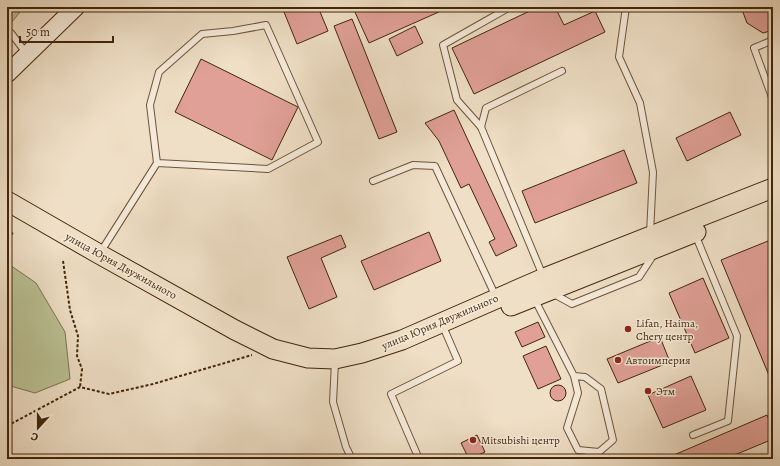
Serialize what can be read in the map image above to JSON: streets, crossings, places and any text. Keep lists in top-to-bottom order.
{
  "streets": {
    "main road": ["улица Юрия Двужильного"]
  },
  "places": [
    "Lifan, Haima, Chery центр",
    "Автоимперия",
    "Этм",
    "Mitsubishi центр"
  ],
  "scale_bar": "50 m",
  "north": "bottom"
}
